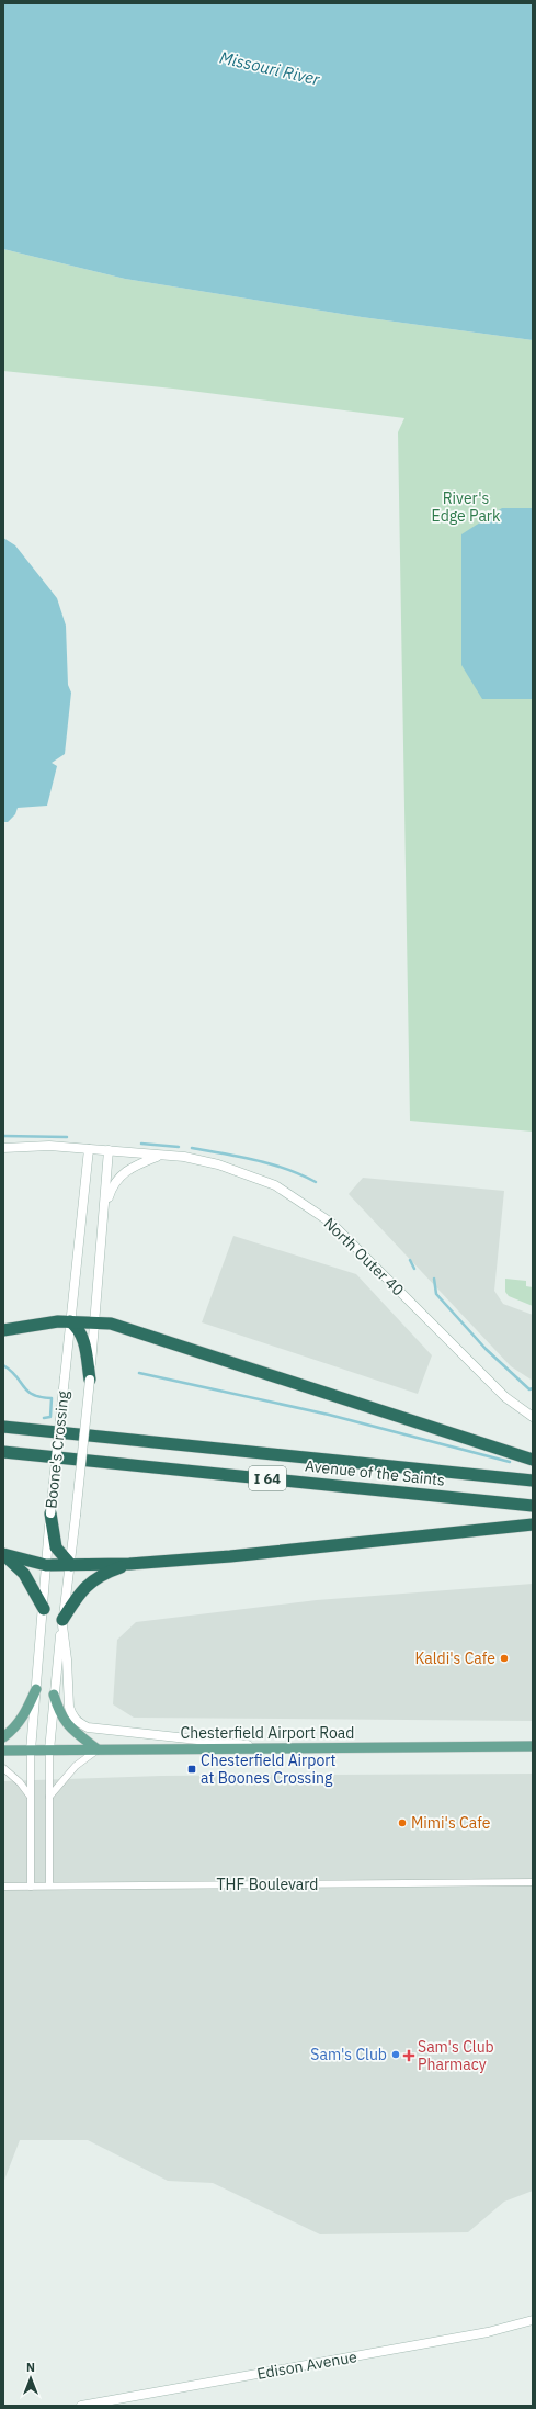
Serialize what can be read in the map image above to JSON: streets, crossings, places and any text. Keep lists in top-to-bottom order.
{
  "streets": {
    "highway": ["Avenue of the Saints", "I 64"],
    "main road": ["Chesterfield Airport Road"],
    "street": [
      "North Outer 40",
      "Boone's Crossing",
      "THF Boulevard",
      "Edison Avenue"
    ]
  },
  "crossings": [
    ["North Outer 40", "Boone's Crossing"],
    ["Boone's Crossing", "Chesterfield Airport Road"]
  ],
  "water": ["Missouri River"],
  "parks": ["River's Edge Park"],
  "places": {
    "other": ["Kaldi's Cafe", "Mimi's Cafe", "Sam's Club"],
    "transit": ["Chesterfield Airport at Boones Crossing"],
    "health": ["Sam's Club Pharmacy"]
  },
  "north": "top"
}
